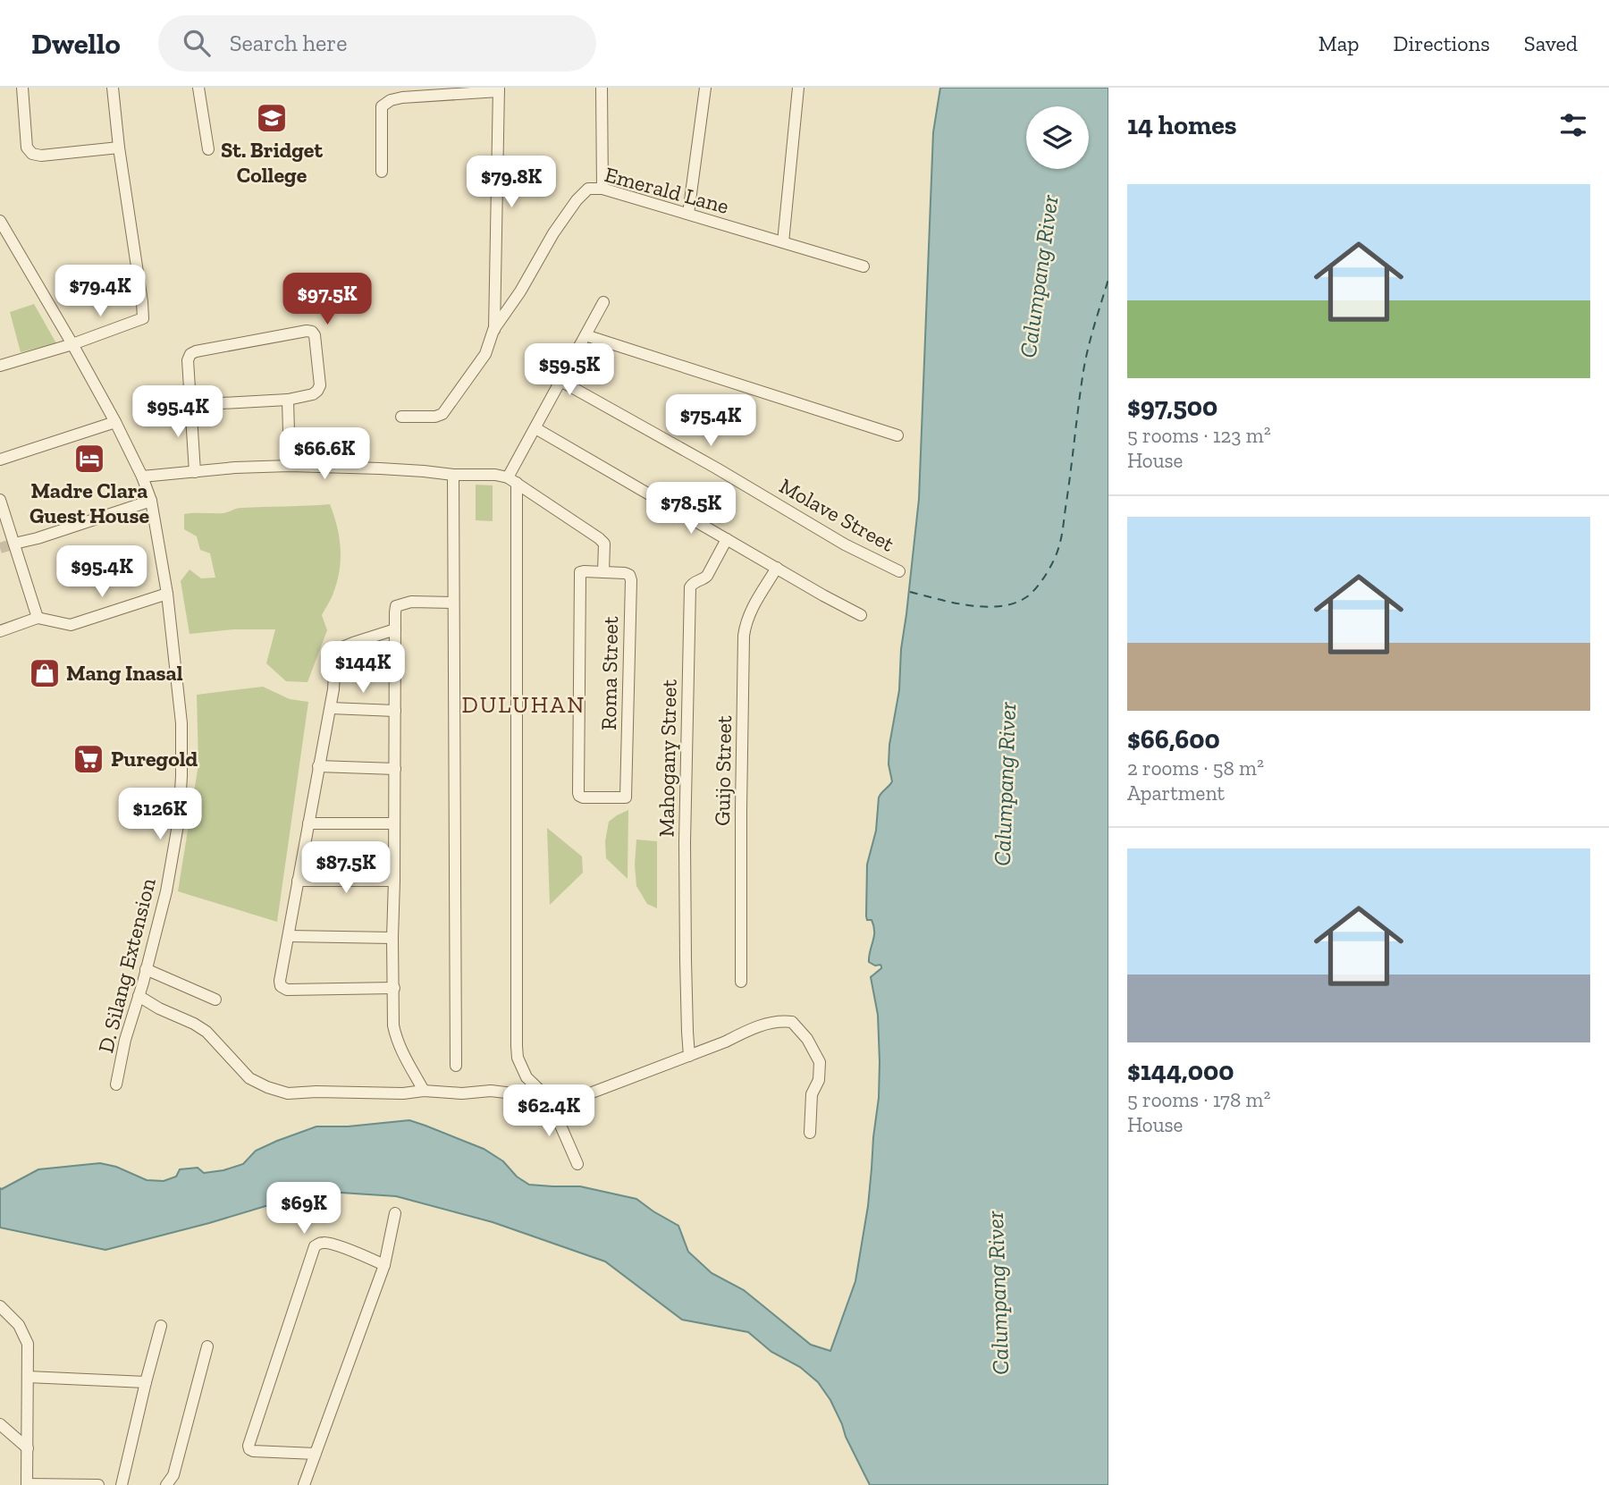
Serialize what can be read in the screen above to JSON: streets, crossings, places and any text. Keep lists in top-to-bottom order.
{
  "streets": {
    "street": [
      "Emerald Lane",
      "Molave Street",
      "Roma Street",
      "Mahogany Street",
      "Guijo Street",
      "D. Silang Extension"
    ]
  },
  "districts": ["DULUHAN"],
  "water": ["Calumpang River"],
  "places": {
    "school or university": ["St. Bridget College"],
    "hotel": ["Madre Clara Guest House"],
    "shop": ["Mang Inasal"],
    "supermarket": ["Puregold"]
  },
  "page": {
    "header": "Dwello",
    "search": "Search here",
    "nav": ["Map", "Directions", "Saved"],
    "heading": "14 homes",
    "price": [
      "$79.8K",
      "$79.4K",
      "$97.5K",
      "$59.5K",
      "$95.4K",
      "$75.4K",
      "$66.6K",
      "$78.5K",
      "$95.4K",
      "$144K",
      "$126K",
      "$87.5K",
      "$62.4K",
      "$69K"
    ],
    "list": [
      {
        "name": "$97,500",
        "note": "5 rooms · 123 m² · House"
      },
      {
        "name": "$66,600",
        "note": "2 rooms · 58 m² · Apartment"
      },
      {
        "name": "$144,000",
        "note": "5 rooms · 178 m² · House"
      }
    ]
  }
}
